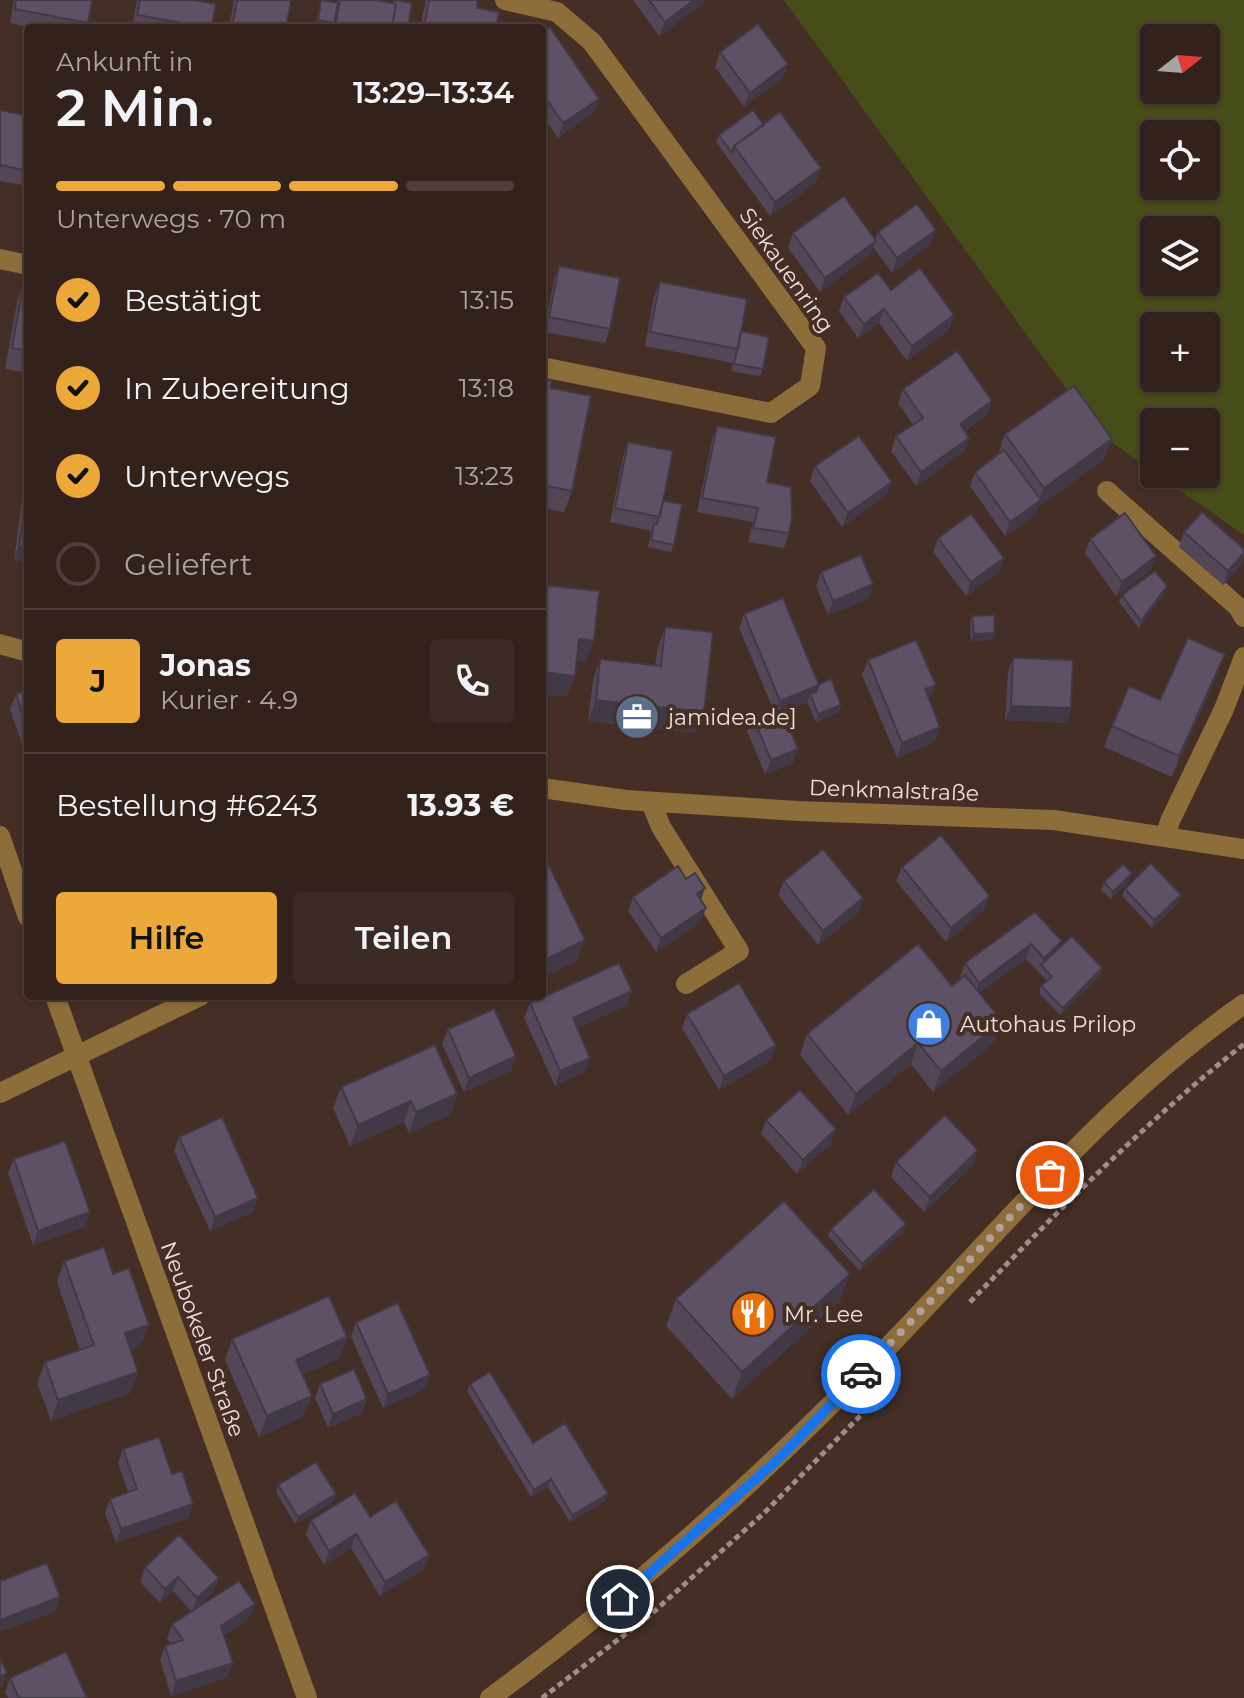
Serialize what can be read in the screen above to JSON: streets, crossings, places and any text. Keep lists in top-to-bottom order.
{
  "streets": {
    "street": ["Siekauenring", "Denkmalstraße", "Neubokeler Straße"]
  },
  "places": {
    "office": ["jamidea.de]"],
    "shop": ["Autohaus Prilop"],
    "restaurant": ["Mr. Lee"]
  },
  "north": "right",
  "page": {
    "map_buttons": ["+", "−"],
    "heading": ["2 Min.", "Ankunft in", "13:29–13:34"],
    "panel": [
      "Jonas",
      "Kurier · 4.9",
      "Bestellung #6243",
      "13.93 €"
    ],
    "bar": "Unterwegs · 70 m",
    "list": [
      ["Bestätigt", "13:15"],
      ["In Zubereitung", "13:18"],
      ["Unterwegs", "13:23"],
      "Geliefert"
    ],
    "round": "J",
    "buttons": ["Hilfe", "Teilen"]
  }
}
